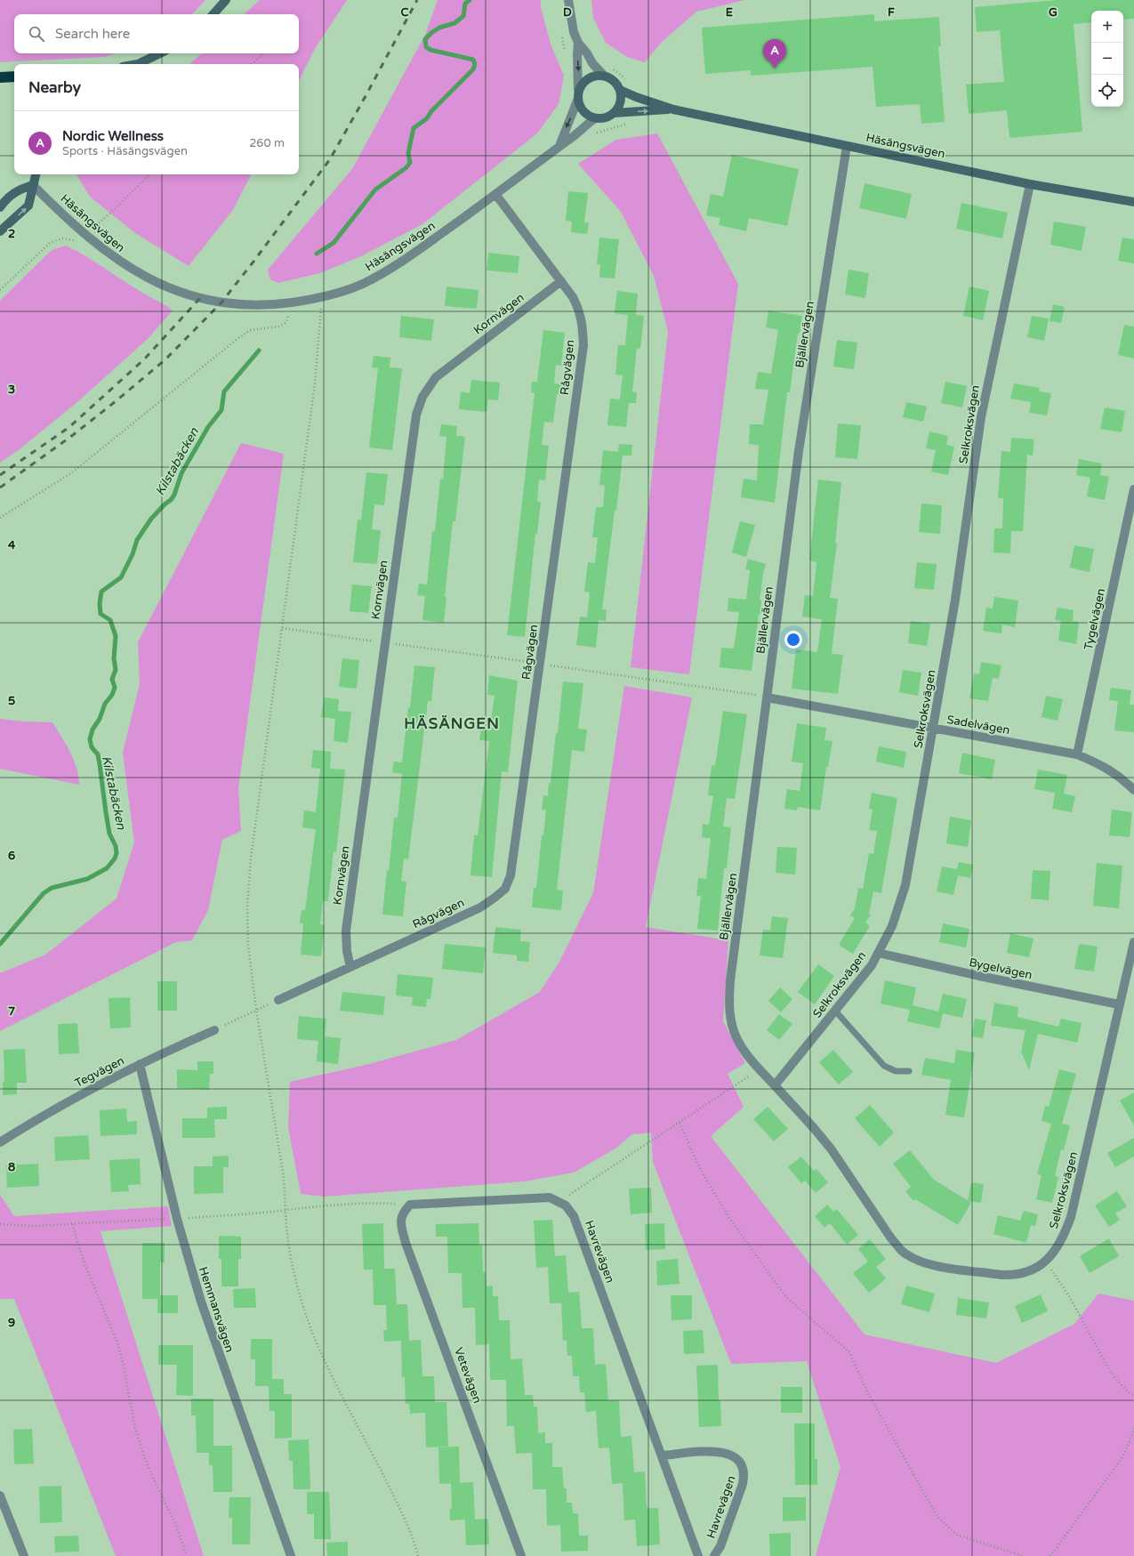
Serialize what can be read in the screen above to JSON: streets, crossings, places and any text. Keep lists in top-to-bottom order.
{
  "streets": {
    "street": [
      "Häsängsvägen",
      "Kornvägen",
      "Bjällervägen",
      "Rågvägen",
      "Selkroksvägen",
      "Tygelvägen",
      "Sadelvägen",
      "Bygelvägen",
      "Tegvägen",
      "Havrevägen",
      "Hemmansvägen",
      "Vetevägen"
    ]
  },
  "crossings": [
    ["Häsängsvägen", "Bjällervägen"],
    ["Häsängsvägen", "Rågvägen"],
    ["Häsängsvägen", "Selkroksvägen"],
    ["Kornvägen", "Rågvägen"],
    ["Bjällervägen", "Selkroksvägen"],
    ["Bjällervägen", "Sadelvägen"],
    ["Selkroksvägen", "Sadelvägen"],
    ["Selkroksvägen", "Bygelvägen"],
    ["Tygelvägen", "Sadelvägen"],
    ["Tegvägen", "Hemmansvägen"],
    ["Havrevägen", "Vetevägen"]
  ],
  "districts": ["HÄSÄNGEN"],
  "water": ["Kilstabäcken"],
  "page": {
    "map_buttons": ["+", "−"],
    "search": "Search here",
    "pins": "A",
    "heading": "Nearby",
    "list": [
      {
        "mark": "A",
        "name": "Nordic Wellness",
        "note": "Sports · Häsängsvägen",
        "value": "260 m"
      }
    ]
  },
  "grid": {
    "columns": [
      "C",
      "D",
      "E",
      "F",
      "G"
    ],
    "rows": [
      "2",
      "3",
      "4",
      "5",
      "6",
      "7",
      "8",
      "9"
    ]
  }
}
